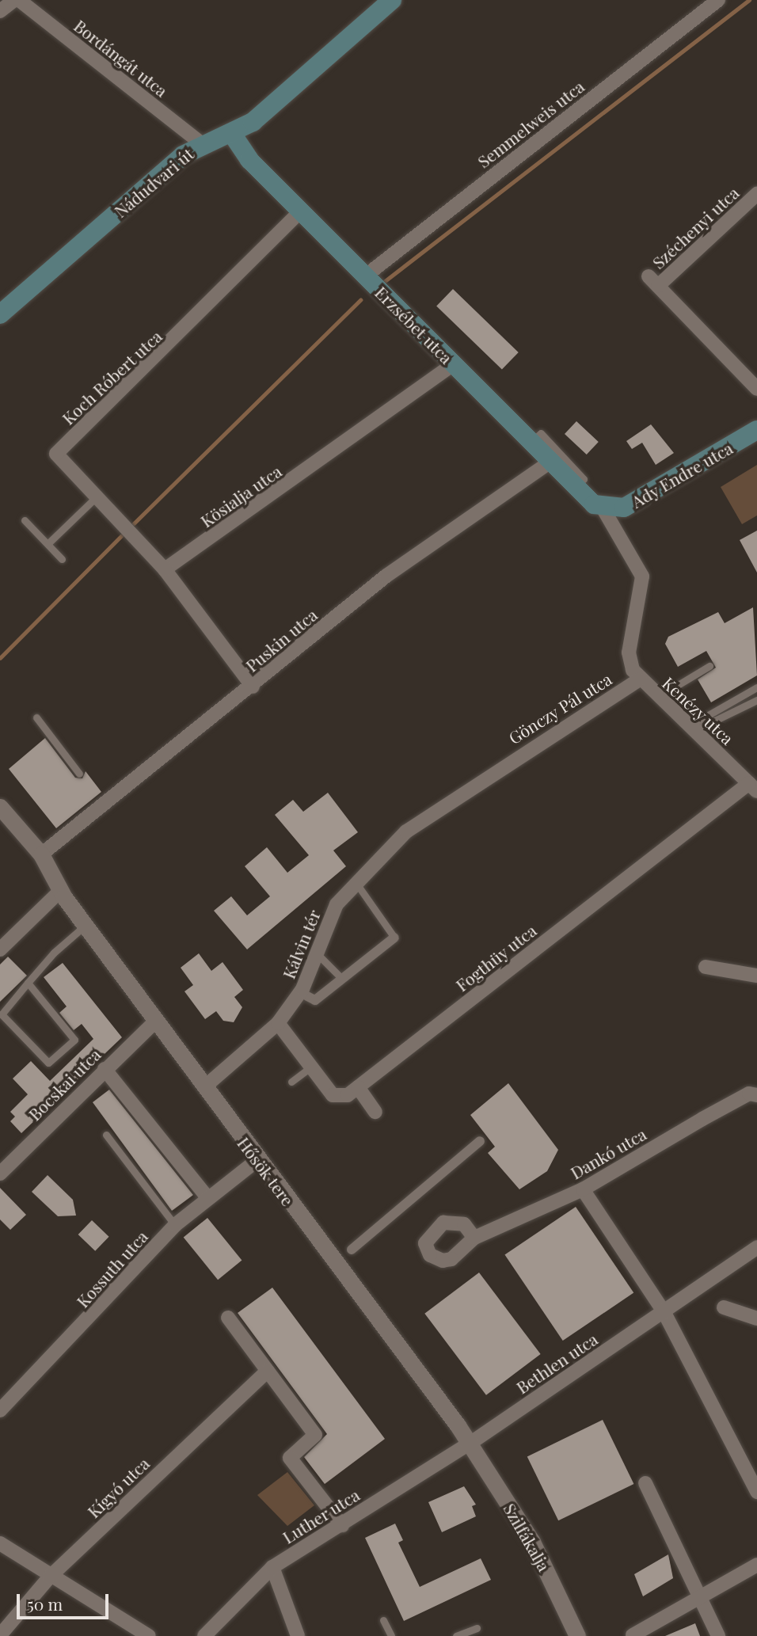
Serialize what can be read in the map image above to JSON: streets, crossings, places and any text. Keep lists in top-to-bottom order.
{
  "streets": {
    "main road": ["Nádudvari út", "Erzsébet utca", "Ady Endre utca"],
    "street": [
      "Bordángát utca",
      "Semmelweis utca",
      "Széchenyi utca",
      "Koch Róbert utca",
      "Kösialja utca",
      "Puskin utca",
      "Gönczy Pál utca",
      "Kenézy utca",
      "Kálvin tér",
      "Fogthüy utca",
      "Bocskai utca",
      "Dankó utca",
      "Hősök tere",
      "Kossuth utca",
      "Bethlen utca",
      "Kígyó utca",
      "Luther utca",
      "Szilfákalja"
    ]
  },
  "crossings": [
    ["Bordángát utca", "Nádudvari út"],
    ["Semmelweis utca", "Erzsébet utca"],
    ["Nádudvari út", "Erzsébet utca"],
    ["Erzsébet utca", "Koch Róbert utca"],
    ["Erzsébet utca", "Ady Endre utca"],
    ["Erzsébet utca", "Kösialja utca"],
    ["Erzsébet utca", "Puskin utca"],
    ["Erzsébet utca", "Gönczy Pál utca"],
    ["Koch Róbert utca", "Kösialja utca"],
    ["Ady Endre utca", "Gönczy Pál utca"],
    ["Puskin utca", "Hősök tere"],
    ["Gönczy Pál utca", "Kenézy utca"],
    ["Gönczy Pál utca", "Kálvin tér"],
    ["Kenézy utca", "Fogthüy utca"],
    ["Kálvin tér", "Fogthüy utca"],
    ["Kálvin tér", "Hősök tere"],
    ["Bocskai utca", "Hősök tere"],
    ["Hősök tere", "Kossuth utca"],
    ["Hősök tere", "Bethlen utca"],
    ["Hősök tere", "Luther utca"],
    ["Hősök tere", "Szilfákalja"],
    ["Bethlen utca", "Luther utca"],
    ["Bethlen utca", "Szilfákalja"],
    ["Luther utca", "Szilfákalja"]
  ],
  "scale_bar": "50 m"
}
